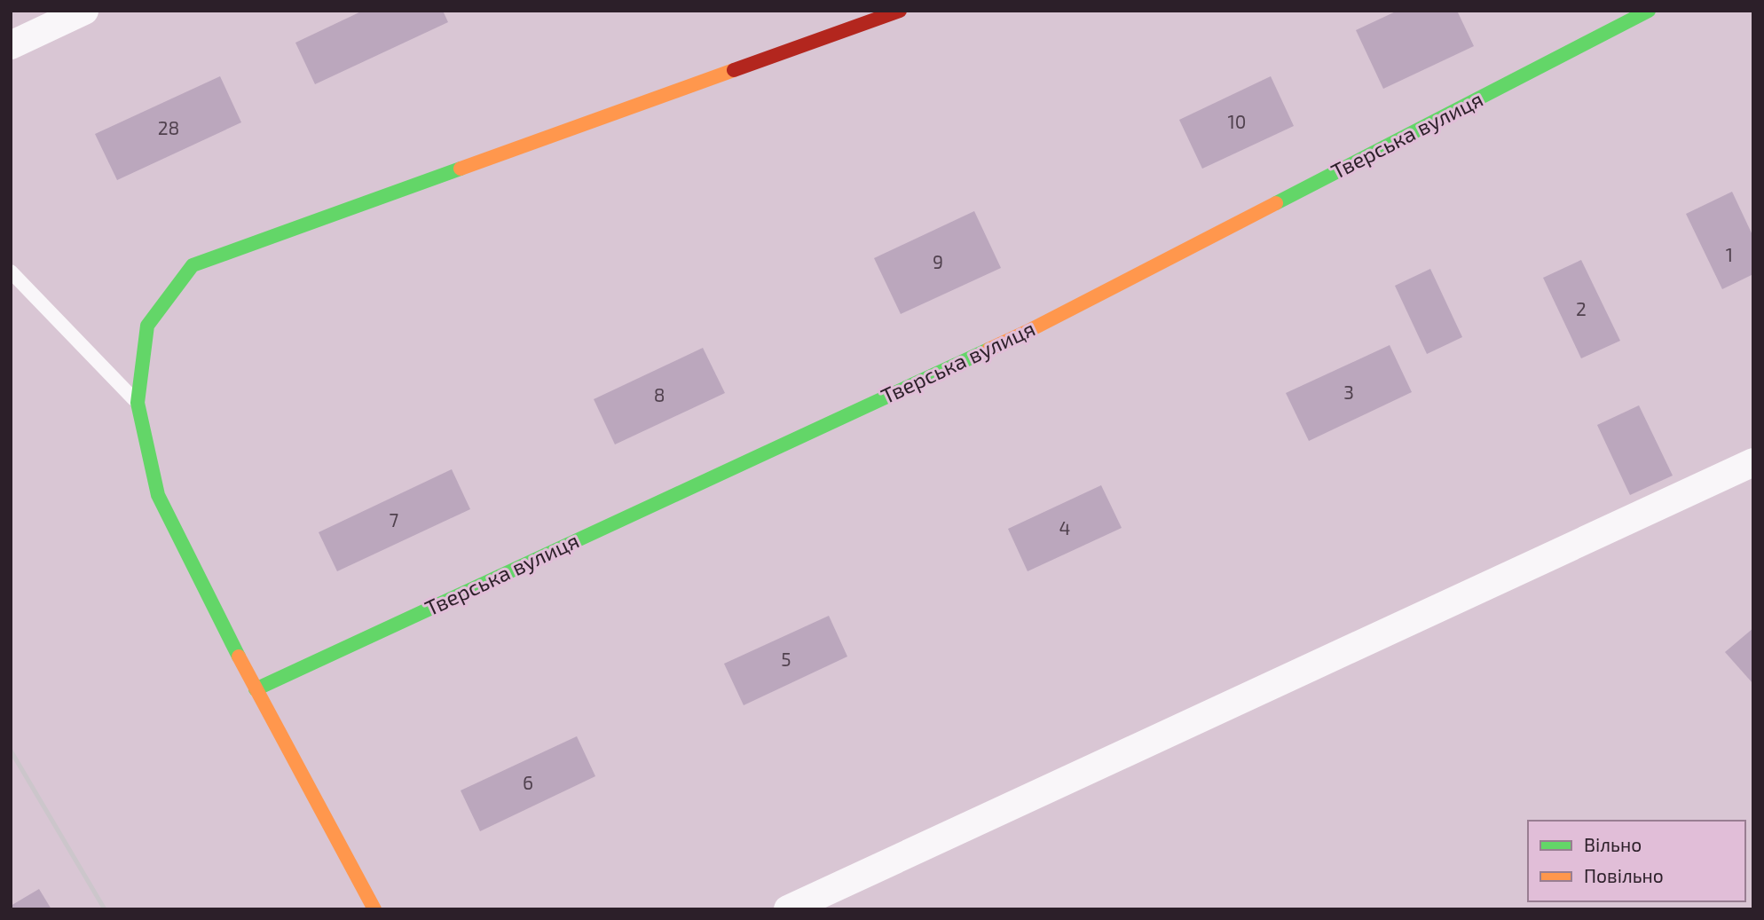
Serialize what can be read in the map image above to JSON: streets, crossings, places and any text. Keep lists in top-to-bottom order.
{
  "streets": {
    "street": ["Тверська вулиця"]
  },
  "house_numbers": [
    "10",
    "28",
    "1",
    "9",
    "2",
    "3",
    "8",
    "7",
    "4",
    "5",
    "6"
  ],
  "legend": ["Вільно", "Повільно"]
}
